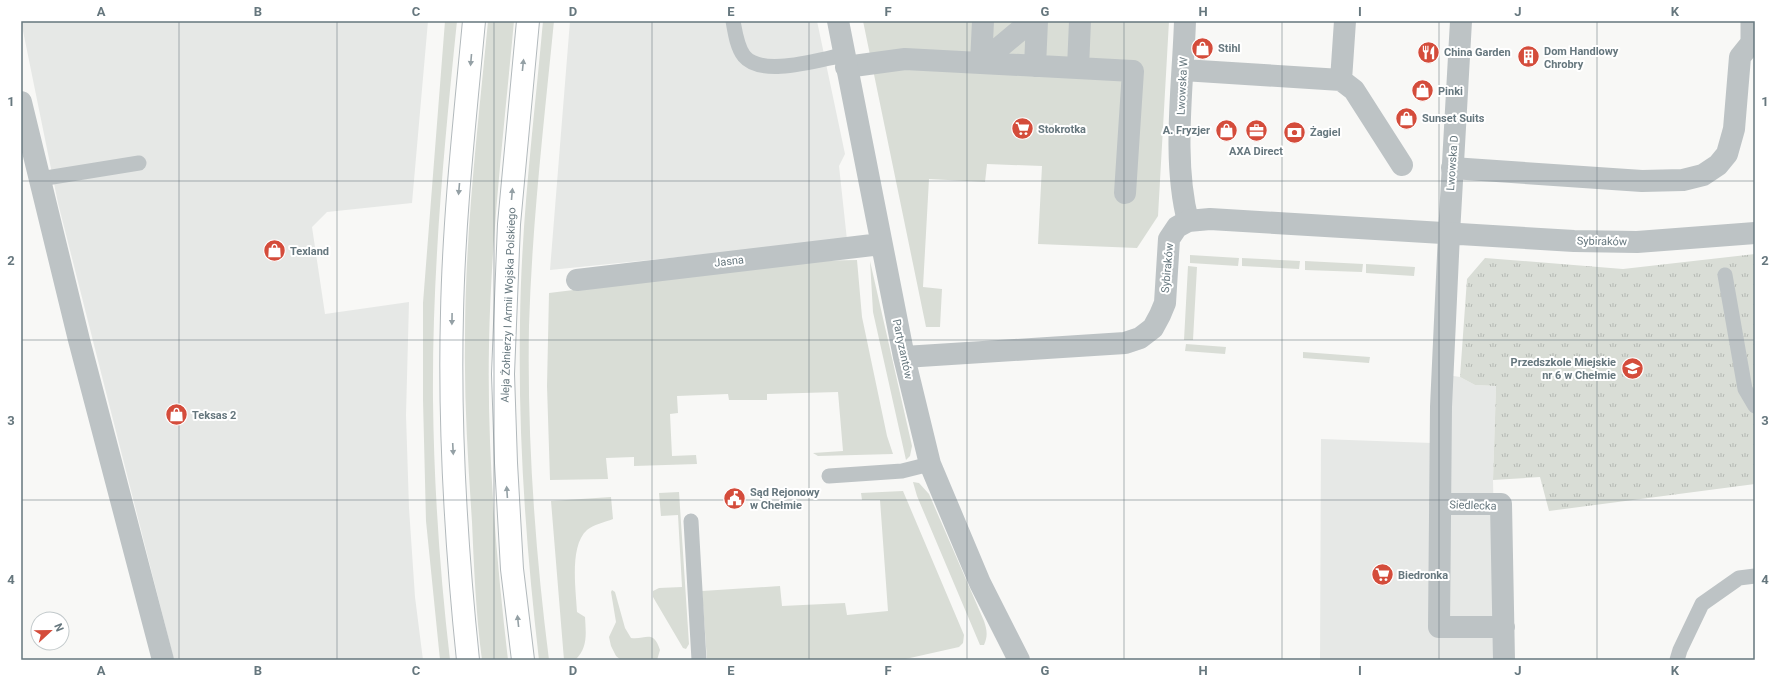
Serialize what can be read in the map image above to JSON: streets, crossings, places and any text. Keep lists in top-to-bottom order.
{
  "streets": {
    "main road": ["Aleja Żołnierzy I Armii Wojska Polskiego"],
    "street": [
      "Lwowska W",
      "Lwowska D",
      "Sybiraków",
      "Jasna",
      "Partyzantów",
      "Siedlecka"
    ]
  },
  "crossings": [
    ["Lwowska W", "Sybiraków"],
    ["Lwowska D", "Sybiraków"],
    ["Sybiraków", "Partyzantów"],
    ["Jasna", "Partyzantów"]
  ],
  "places": {
    "shop": [
      "Stihl",
      "Pinki",
      "Sunset Suits",
      "A. Fryzjer",
      "Texland",
      "Teksas 2"
    ],
    "restaurant": ["China Garden"],
    "building": ["Dom Handlowy Chrobry"],
    "supermarket": ["Stokrotka", "Biedronka"],
    "office": ["AXA Direct"],
    "bank": ["Żagiel"],
    "school or university": ["Przedszkole Miejskie nr 6 w Chełmie"],
    "public building": ["Sąd Rejonowy w Chełmie"]
  },
  "north": "right",
  "grid": {
    "columns": [
      "A",
      "B",
      "C",
      "D",
      "E",
      "F",
      "G",
      "H",
      "I",
      "J",
      "K"
    ],
    "rows": [
      "1",
      "2",
      "3",
      "4"
    ]
  }
}
